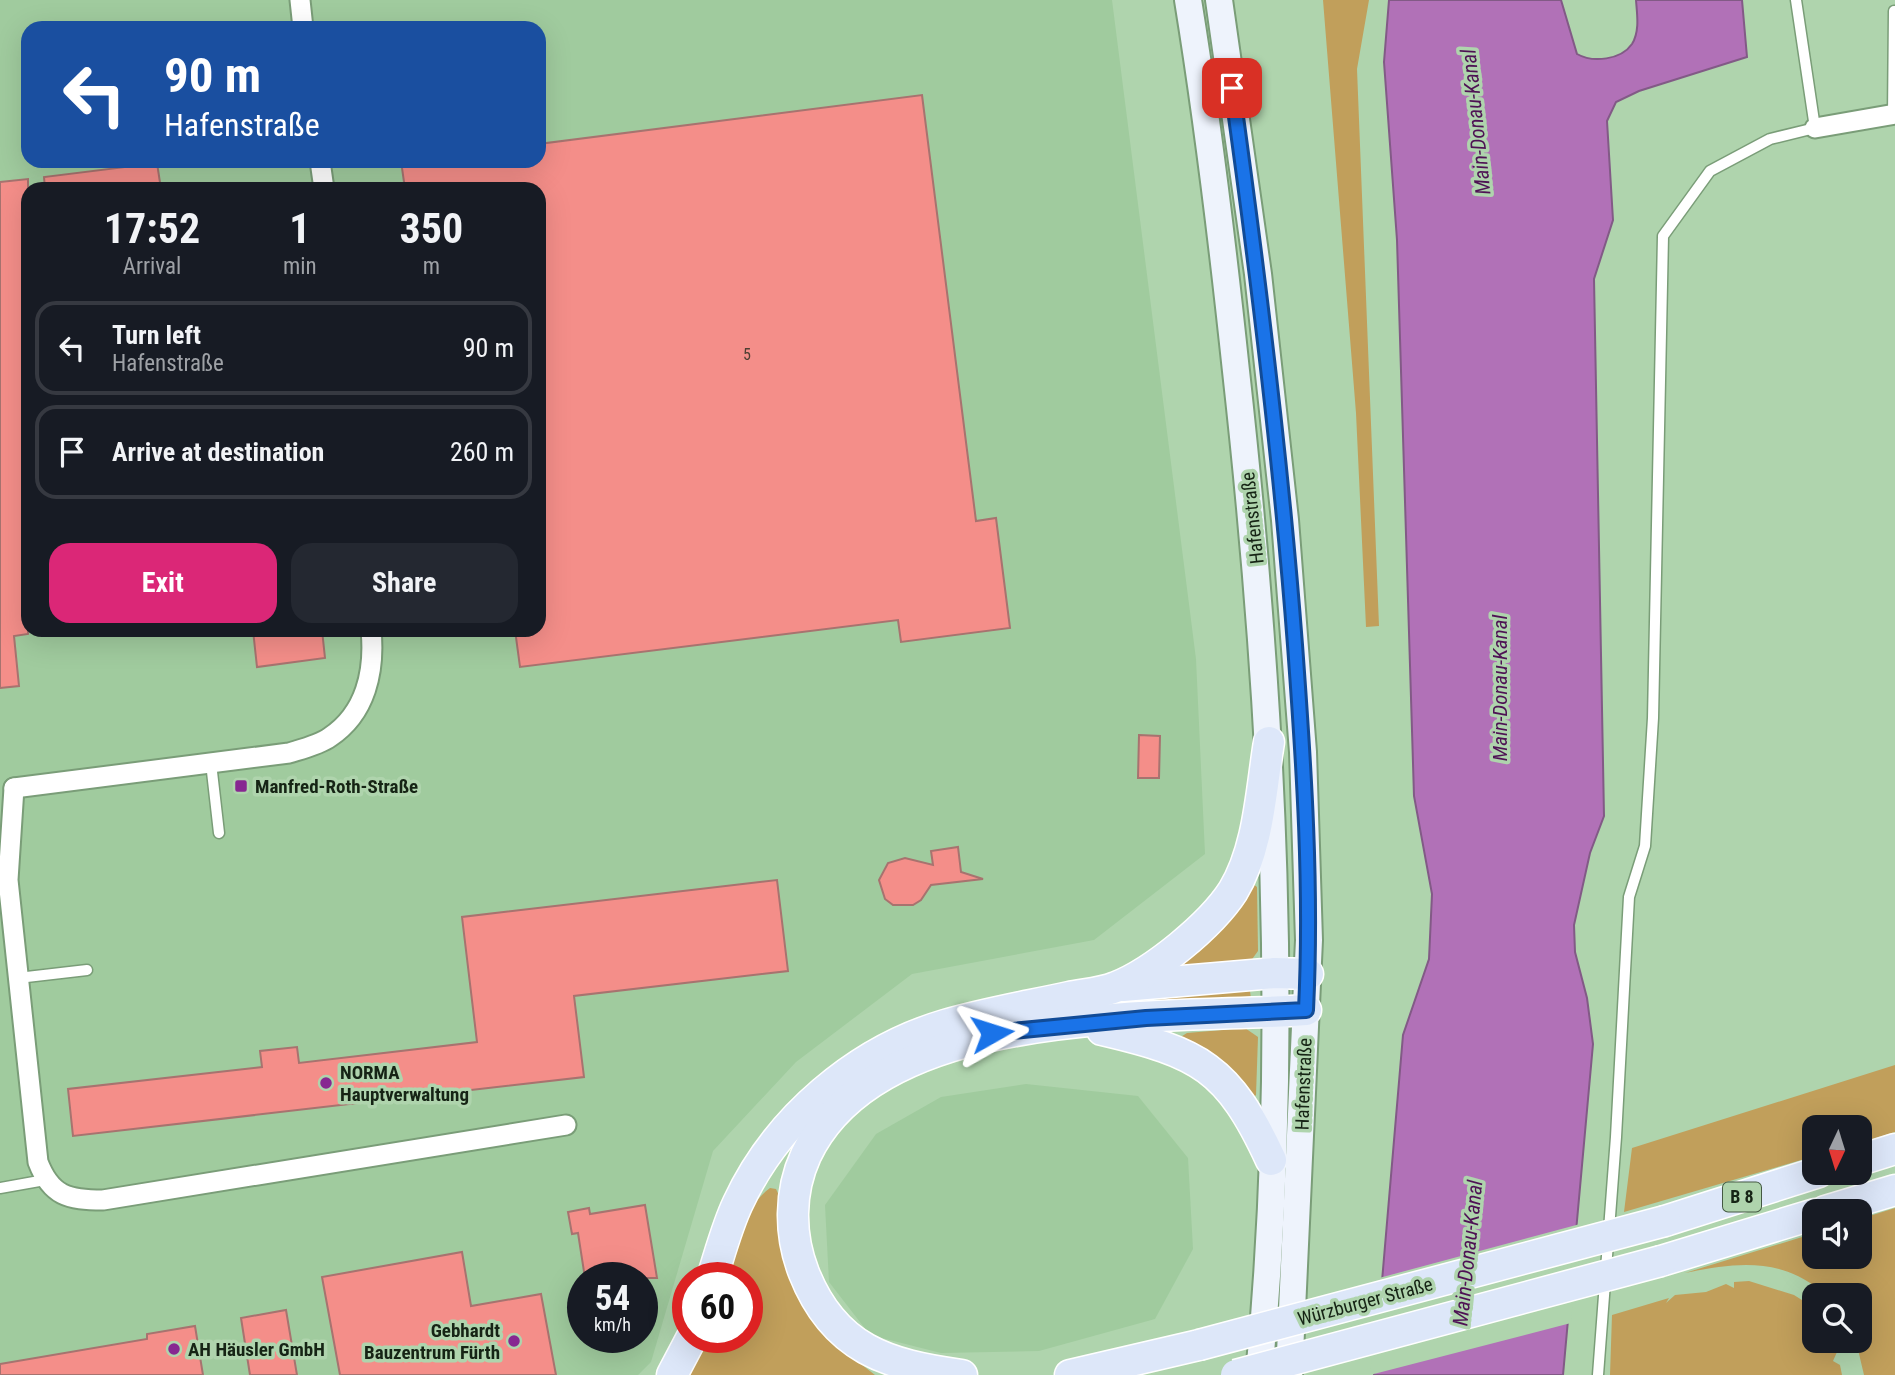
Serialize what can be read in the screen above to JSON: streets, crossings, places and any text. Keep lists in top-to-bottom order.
{
  "streets": {
    "main road": ["Hafenstraße", "B 8", "Würzburger Straße"]
  },
  "water": ["Main-Donau-Kanal"],
  "places": {
    "transit": ["Manfred-Roth-Straße"],
    "other": ["NORMA Hauptverwaltung", "Gebhardt Bauzentrum Fürth", "AH Häusler GmbH"]
  },
  "house_numbers": ["5"],
  "north": "bottom",
  "page": {
    "turn": ["90 m", "Hafenstraße"],
    "eta": [
      "17:52",
      "Arrival",
      "1",
      "min",
      "350",
      "m"
    ],
    "list": [
      {
        "name": "Turn left",
        "note": "Hafenstraße",
        "value": "90 m"
      },
      {
        "name": "Arrive at destination",
        "value": "260 m"
      }
    ],
    "buttons": ["Exit", "Share"],
    "speed": "54 km/h",
    "limit": "60"
  }
}
